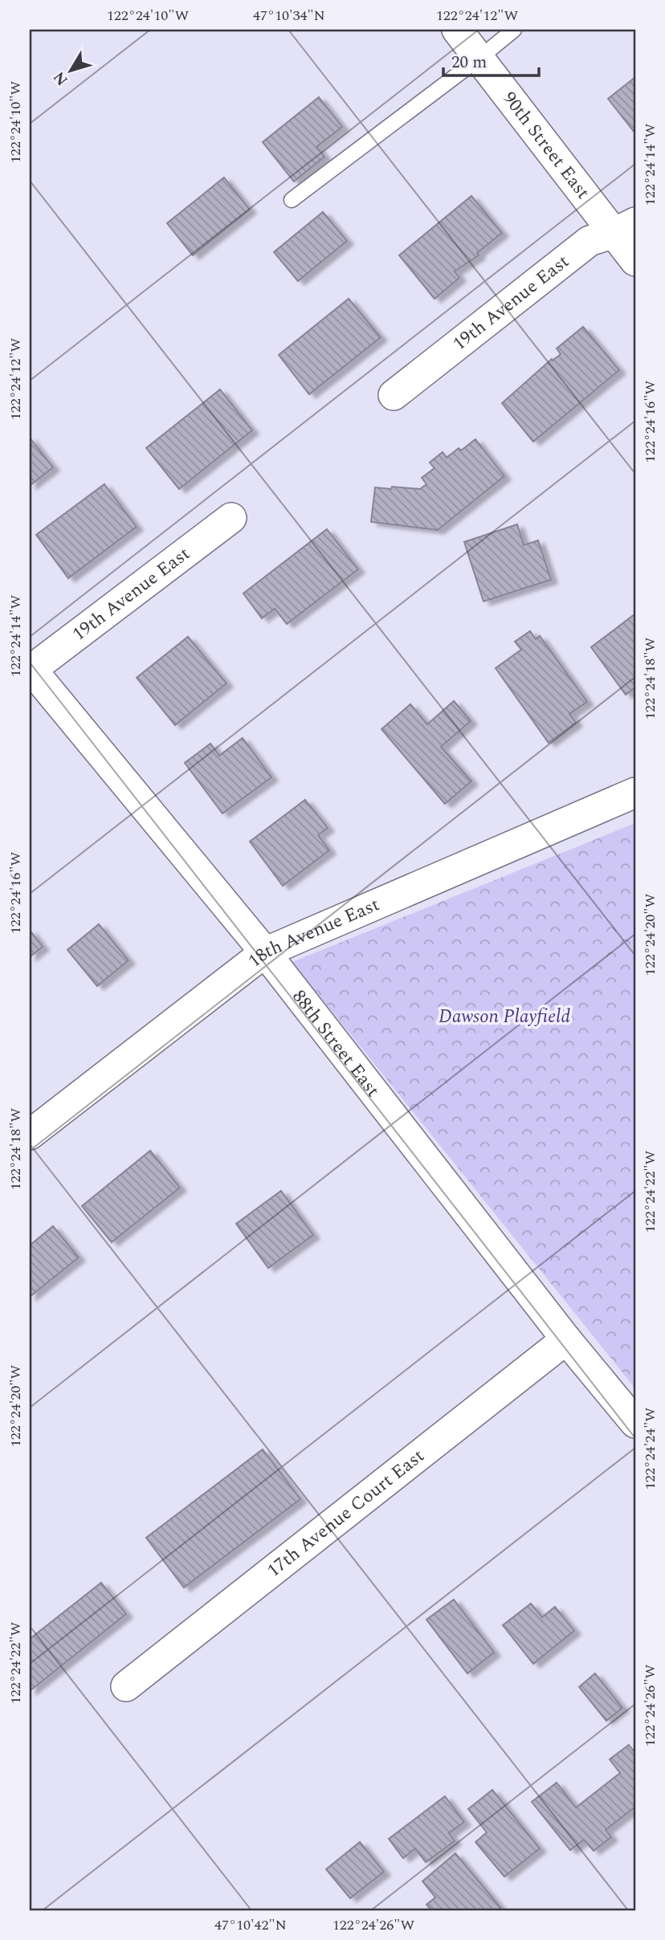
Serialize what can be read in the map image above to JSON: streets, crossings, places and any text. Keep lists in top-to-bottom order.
{
  "streets": {
    "street": [
      "90th Street East",
      "19th Avenue East",
      "18th Avenue East",
      "88th Street East",
      "17th Avenue Court East"
    ]
  },
  "crossings": [
    ["90th Street East", "19th Avenue East"],
    ["19th Avenue East", "88th Street East"],
    ["18th Avenue East", "88th Street East"],
    ["88th Street East", "17th Avenue Court East"]
  ],
  "parks": ["Dawson Playfield"],
  "scale_bar": "20 m",
  "north": "bottom left",
  "coordinates": [
    "122°24'10\"W",
    "47°10'34\"N",
    "122°24'12\"W",
    "122°24'14\"W",
    "122°24'16\"W",
    "122°24'18\"W",
    "122°24'20\"W",
    "122°24'22\"W",
    "122°24'24\"W",
    "122°24'26\"W",
    "47°10'42\"N"
  ]
}
